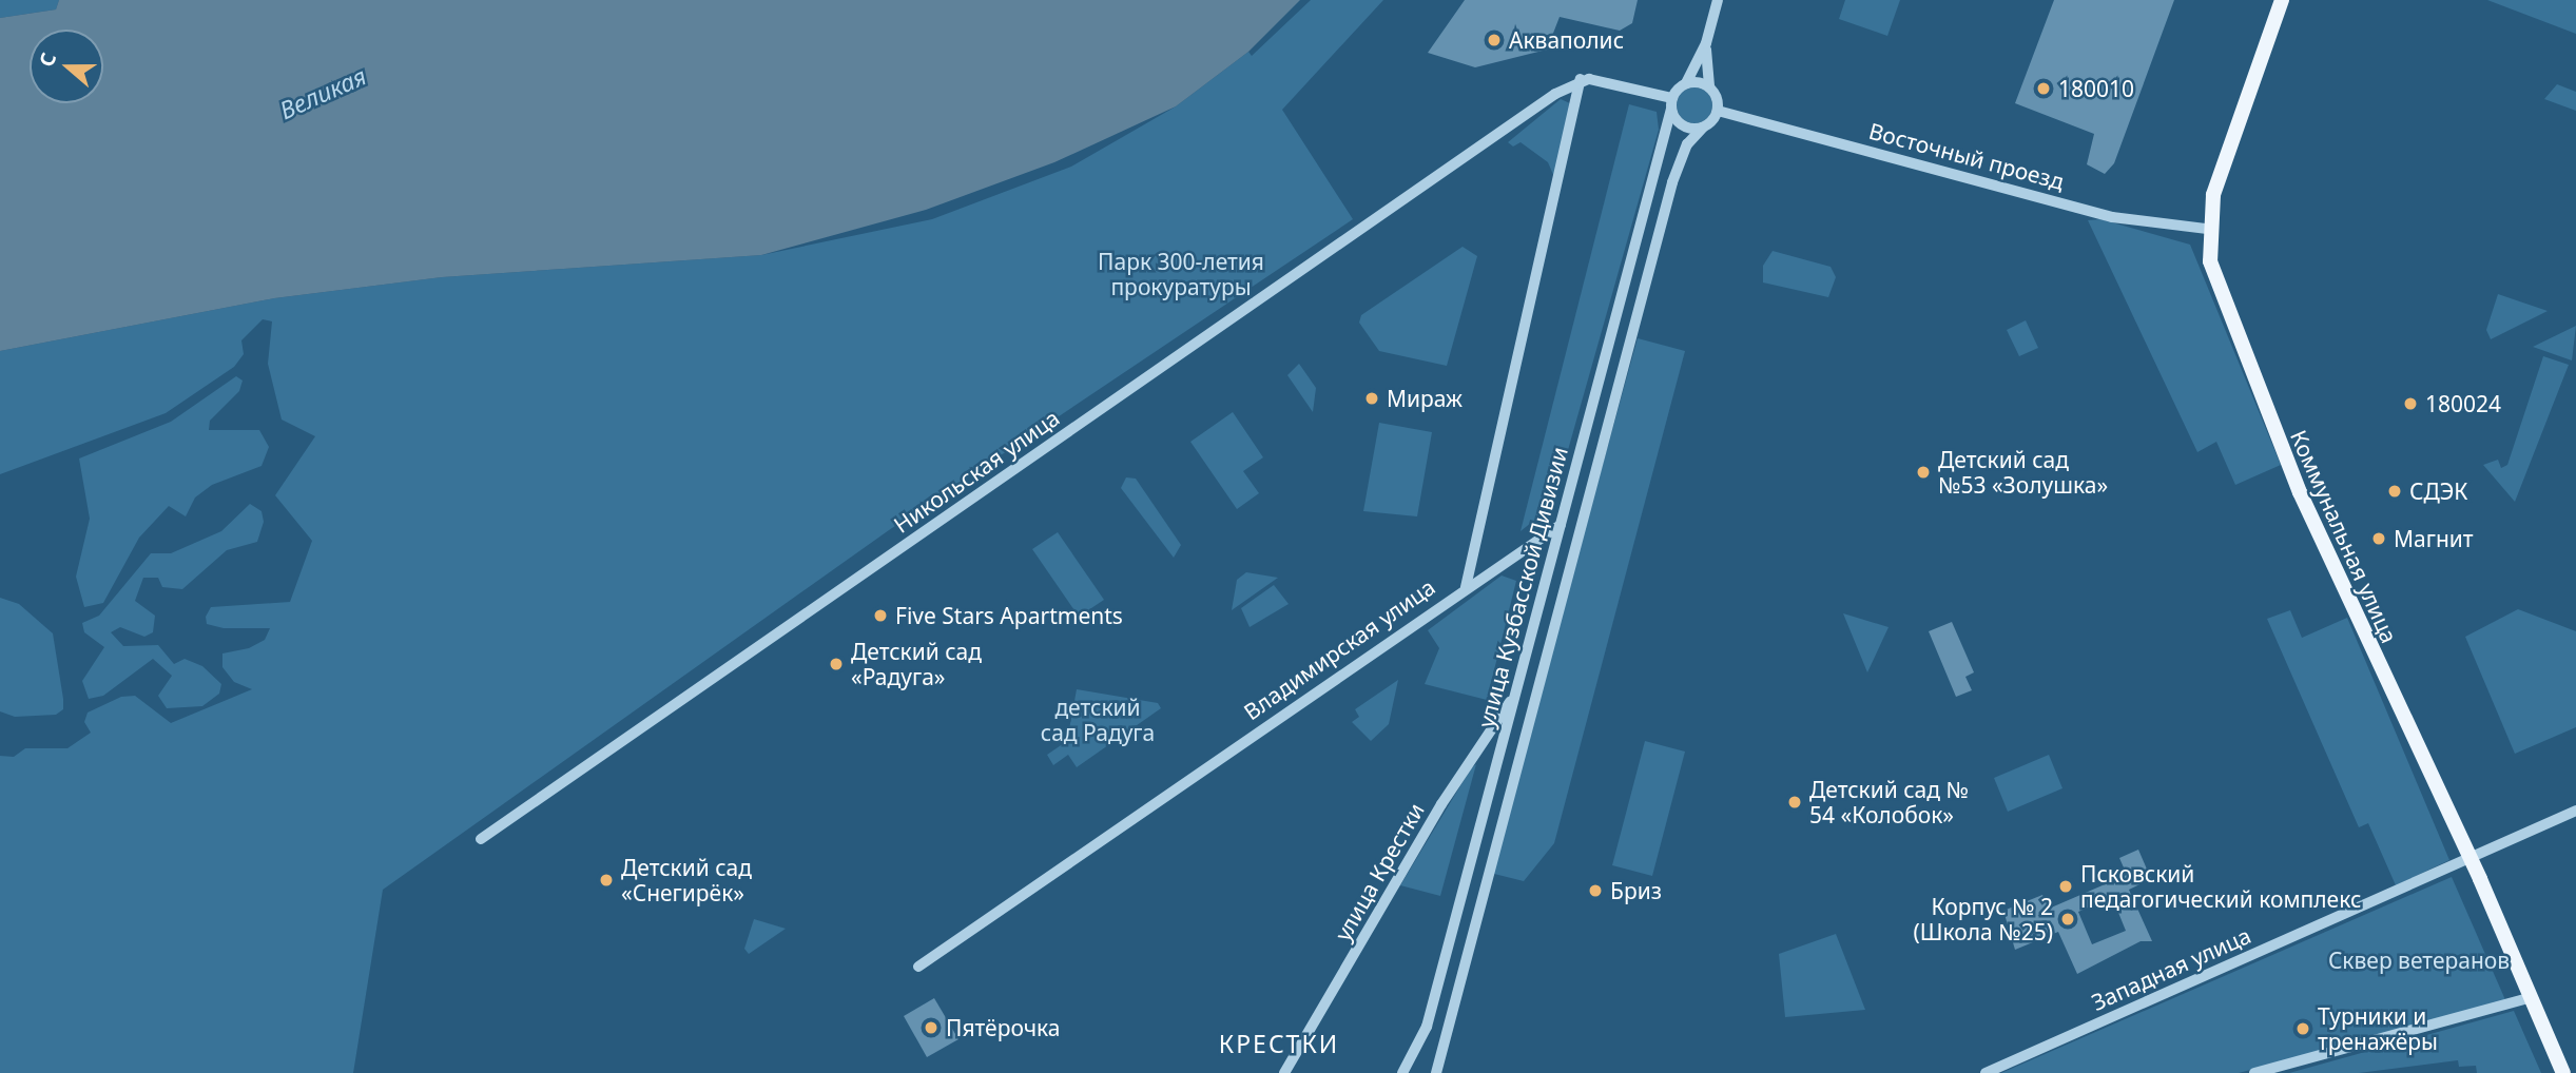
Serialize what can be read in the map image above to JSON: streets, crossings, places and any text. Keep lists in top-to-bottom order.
{
  "streets": {
    "main road": ["Коммунальная улица"],
    "street": [
      "Восточный проезд",
      "Никольская улица",
      "улица Кузбасской Дивизии",
      "Владимирская улица",
      "улица Крестки",
      "Западная улица"
    ]
  },
  "crossings": [
    ["Восточный проезд", "Коммунальная улица"],
    ["Восточный проезд", "улица Кузбасской Дивизии"],
    ["Никольская улица", "Владимирская улица"],
    ["Коммунальная улица", "Западная улица"],
    ["улица Кузбасской Дивизии", "улица Крестки"]
  ],
  "districts": ["КРЕСТКИ"],
  "water": ["Великая"],
  "parks": ["Парк 300-летия прокуратуры", "детский сад Радуга", "Сквер ветеранов"],
  "places": [
    "Акваполис",
    "180010",
    "Мираж",
    "180024",
    "Детский сад №53 «Золушка»",
    "СДЭК",
    "Магнит",
    "Five Stars Apartments",
    "Детский сад «Радуга»",
    "Детский сад № 54 «Колобок»",
    "Детский сад «Снегирёк»",
    "Псковский педагогический комплекс",
    "Бриз",
    "Корпус № 2 (Школа №25)",
    "Пятёрочка",
    "Турники и тренажёры"
  ],
  "north": "left"
}
